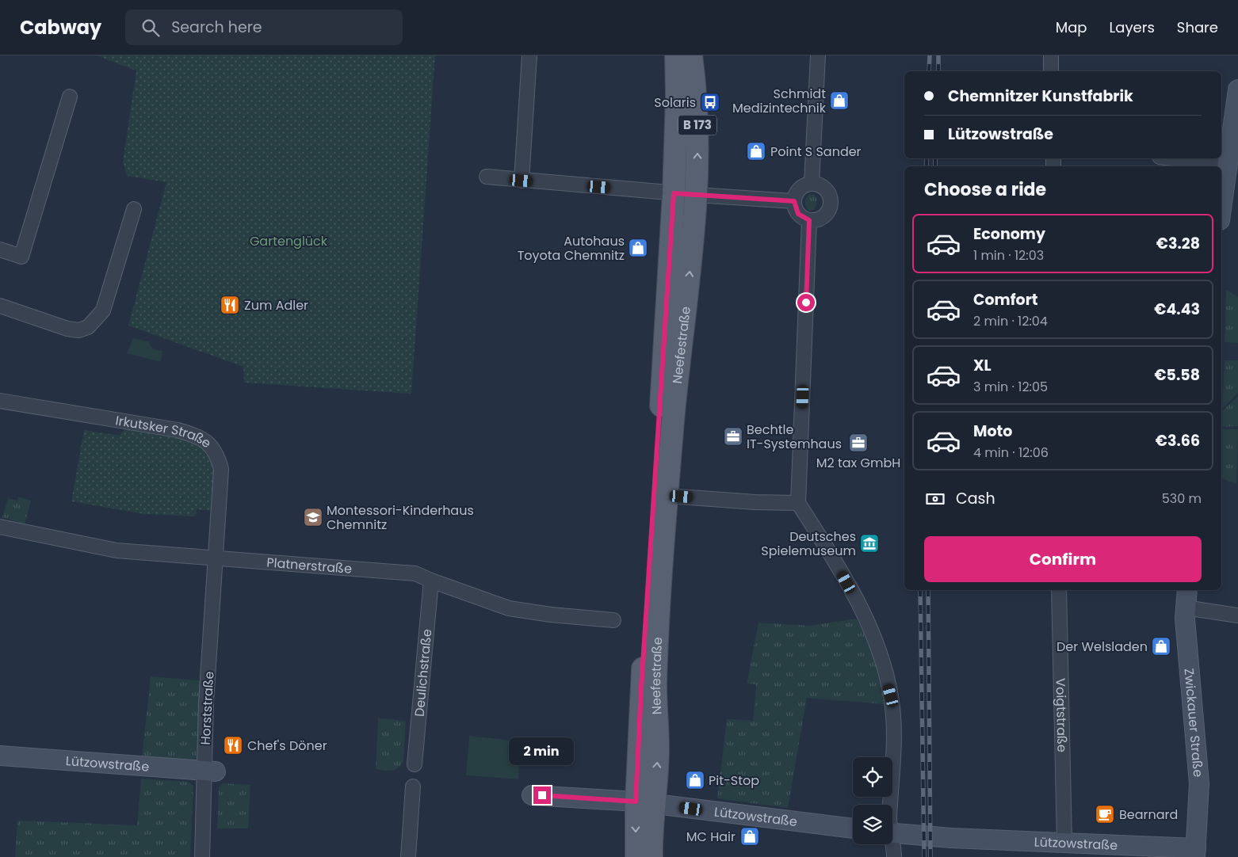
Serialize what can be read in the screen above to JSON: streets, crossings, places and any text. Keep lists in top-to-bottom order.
{
  "streets": {
    "main road": ["B 173", "Neefestraße"],
    "street": [
      "Irkutsker Straße",
      "Platnerstraße",
      "Deulichstraße",
      "Horststraße",
      "Voigtstraße",
      "Zwickauer Straße",
      "Lützowstraße"
    ]
  },
  "crossings": [
    ["Neefestraße", "Lützowstraße"],
    ["Irkutsker Straße", "Platnerstraße"],
    ["Irkutsker Straße", "Horststraße"],
    ["Platnerstraße", "Deulichstraße"],
    ["Platnerstraße", "Horststraße"],
    ["Horststraße", "Lützowstraße"],
    ["Voigtstraße", "Lützowstraße"],
    ["Zwickauer Straße", "Lützowstraße"]
  ],
  "parks": ["Gartenglück"],
  "places": {
    "shop": [
      "Schmidt Medizintechnik",
      "Point S Sander",
      "Autohaus Toyota Chemnitz",
      "Der Welsladen",
      "Pit-Stop",
      "MC Hair"
    ],
    "bus stop": ["Solaris"],
    "restaurant": ["Zum Adler", "Chef's Döner"],
    "office": ["Bechtle IT-Systemhaus", "M2 tax GmbH"],
    "school or university": ["Montessori-Kinderhaus Chemnitz"],
    "museum": ["Deutsches Spielemuseum"],
    "cafe": ["Bearnard"]
  },
  "page": {
    "header": "Cabway",
    "search": "Search here",
    "nav": ["Map", "Layers", "Share"],
    "banner": ["Chemnitzer Kunstfabrik", "Lützowstraße"],
    "heading": "Choose a ride",
    "list": [
      {
        "name": "Economy",
        "note": "1 min · 12:03",
        "value": "€3.28"
      },
      {
        "name": "Comfort",
        "note": "2 min · 12:04",
        "value": "€4.43"
      },
      {
        "name": "XL",
        "note": "3 min · 12:05",
        "value": "€5.58"
      },
      {
        "name": "Moto",
        "note": "4 min · 12:06",
        "value": "€3.66"
      }
    ],
    "pay": ["Cash", "530 m"],
    "buttons": "Confirm",
    "bubble": "2 min"
  }
}
